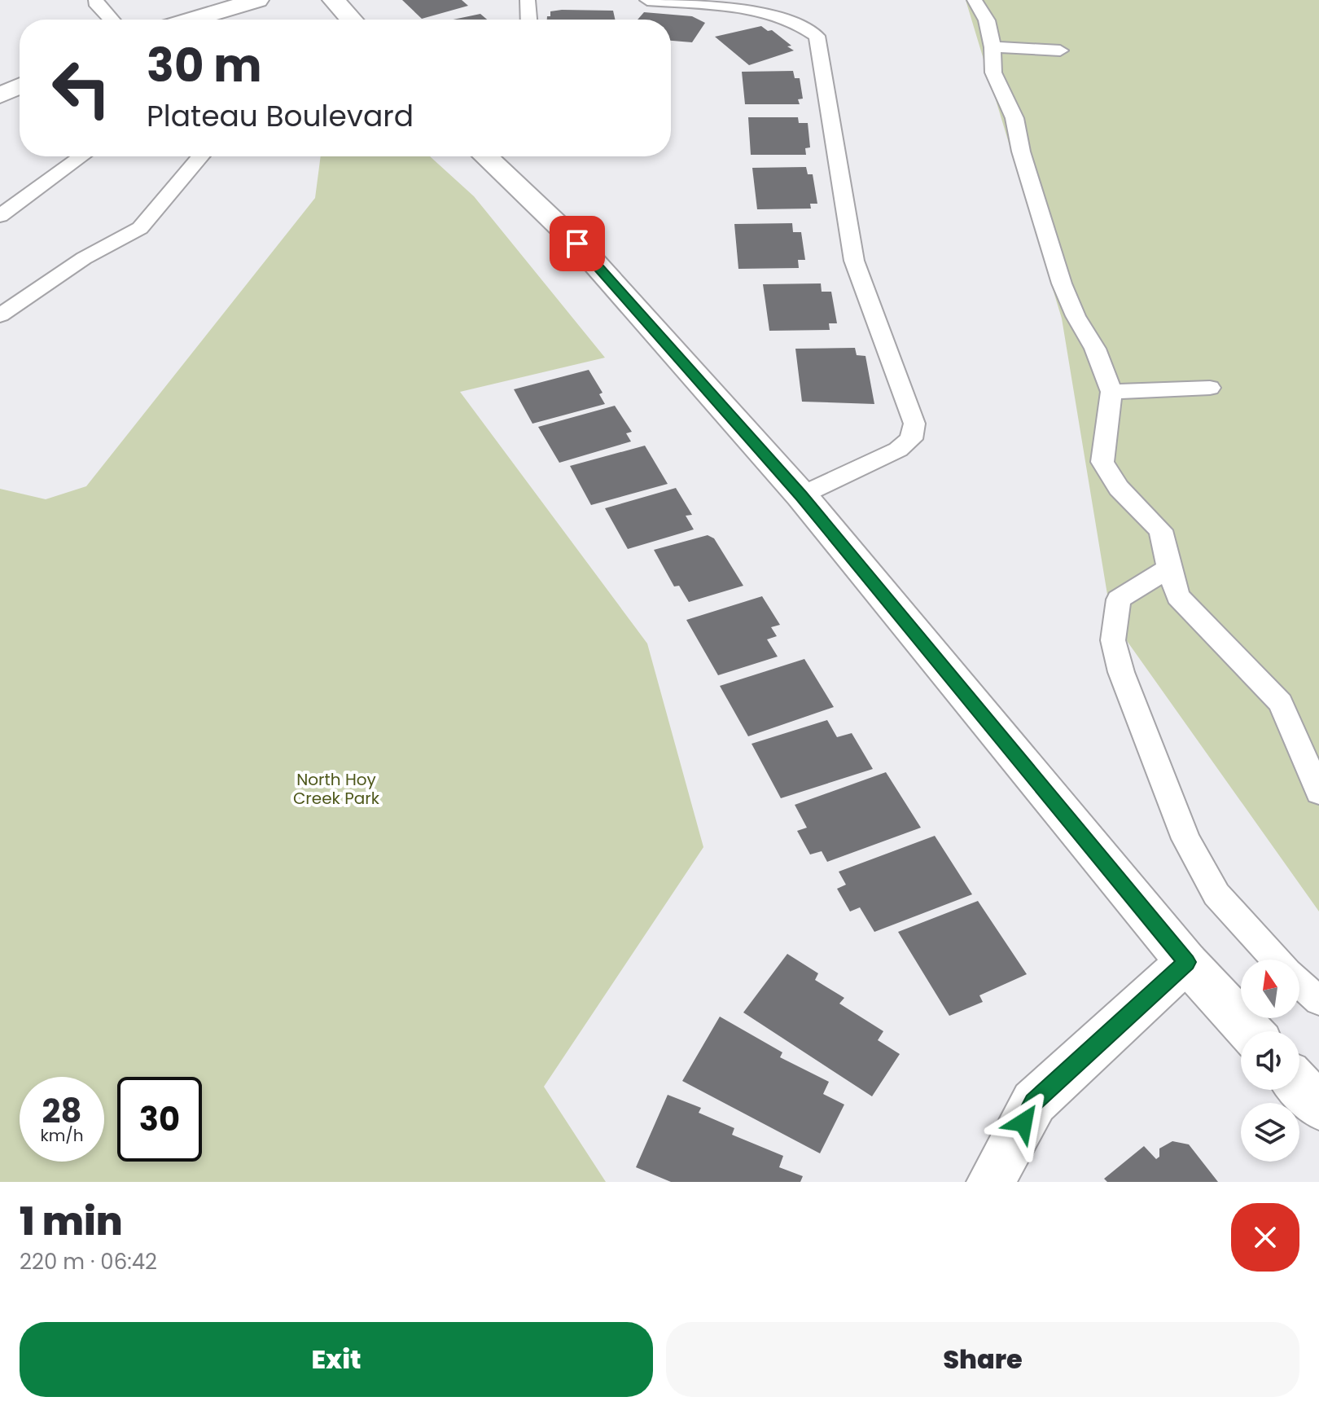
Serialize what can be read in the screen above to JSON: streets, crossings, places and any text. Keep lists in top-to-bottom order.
{
  "parks": ["North Hoy Creek Park"],
  "north": "top",
  "page": {
    "turn": ["30 m", "Plateau Boulevard"],
    "speed": "28 km/h",
    "limit": "30",
    "heading": ["1 min", "220 m · 06:42"],
    "buttons": ["Exit", "Share"]
  }
}
